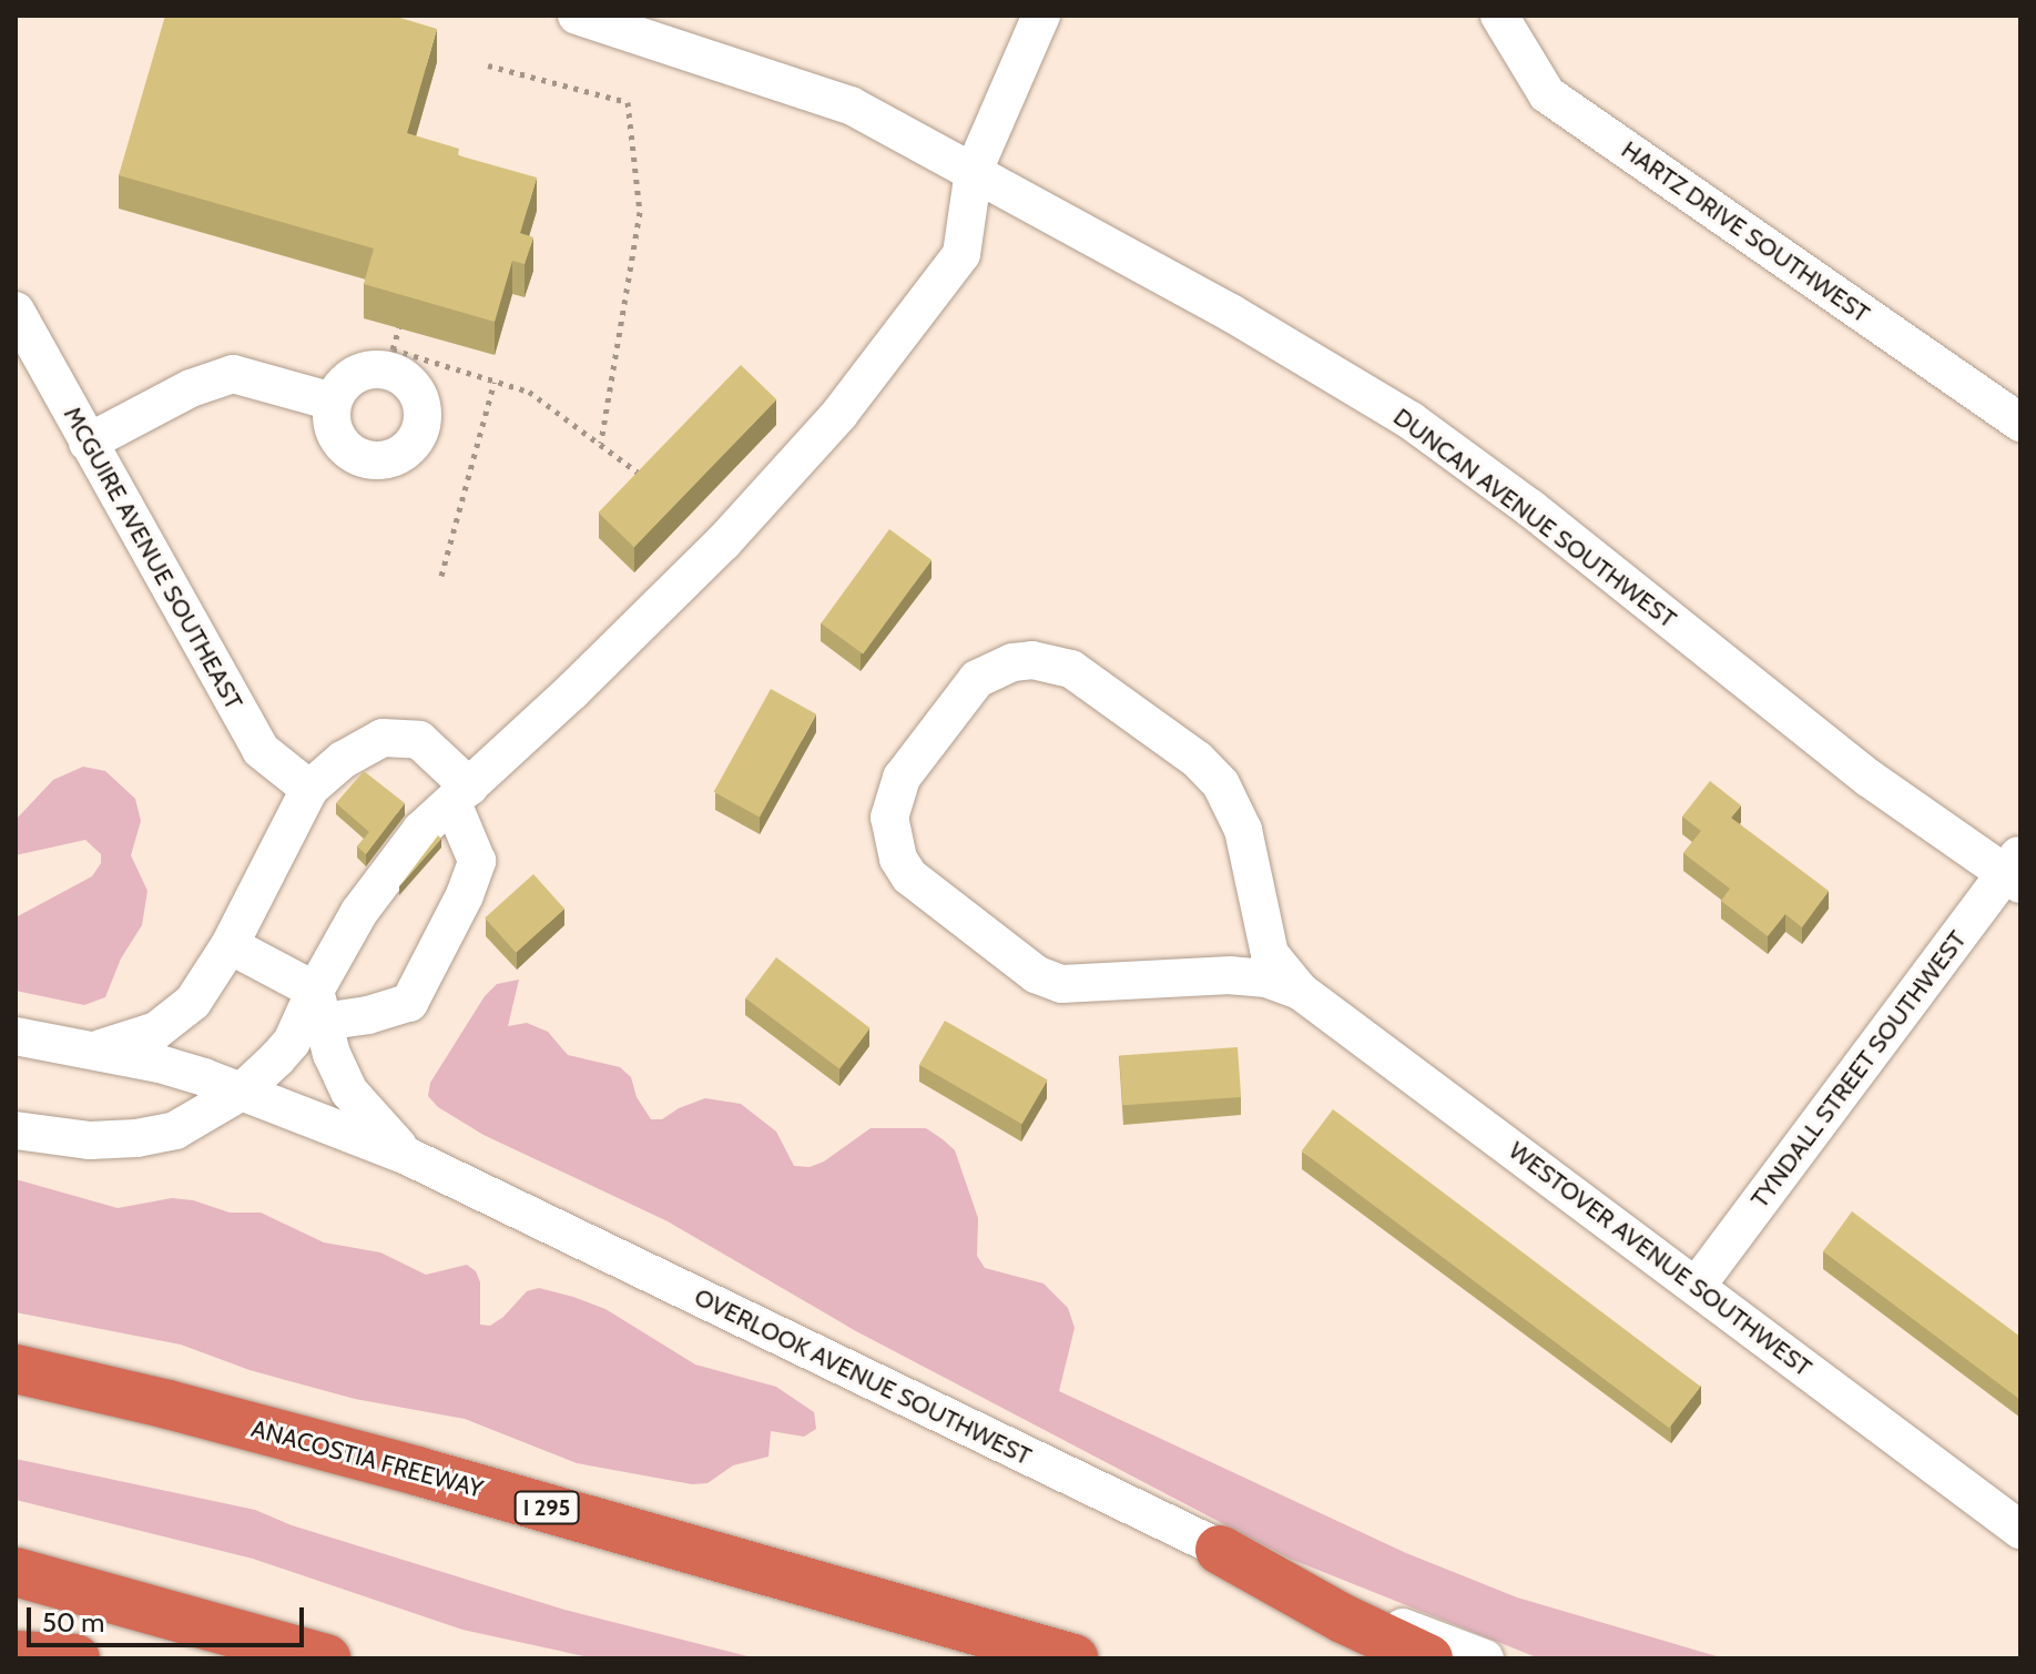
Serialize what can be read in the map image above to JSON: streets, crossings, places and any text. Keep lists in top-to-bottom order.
{
  "streets": {
    "highway": ["ANACOSTIA FREEWAY", "I 295"],
    "street": [
      "HARTZ DRIVE SOUTHWEST",
      "DUNCAN AVENUE SOUTHWEST",
      "MCGUIRE AVENUE SOUTHEAST",
      "TYNDALL STREET SOUTHWEST",
      "WESTOVER AVENUE SOUTHWEST",
      "OVERLOOK AVENUE SOUTHWEST"
    ]
  },
  "crossings": [
    ["DUNCAN AVENUE SOUTHWEST", "TYNDALL STREET SOUTHWEST"],
    ["TYNDALL STREET SOUTHWEST", "WESTOVER AVENUE SOUTHWEST"]
  ],
  "scale_bar": "50 m"
}
